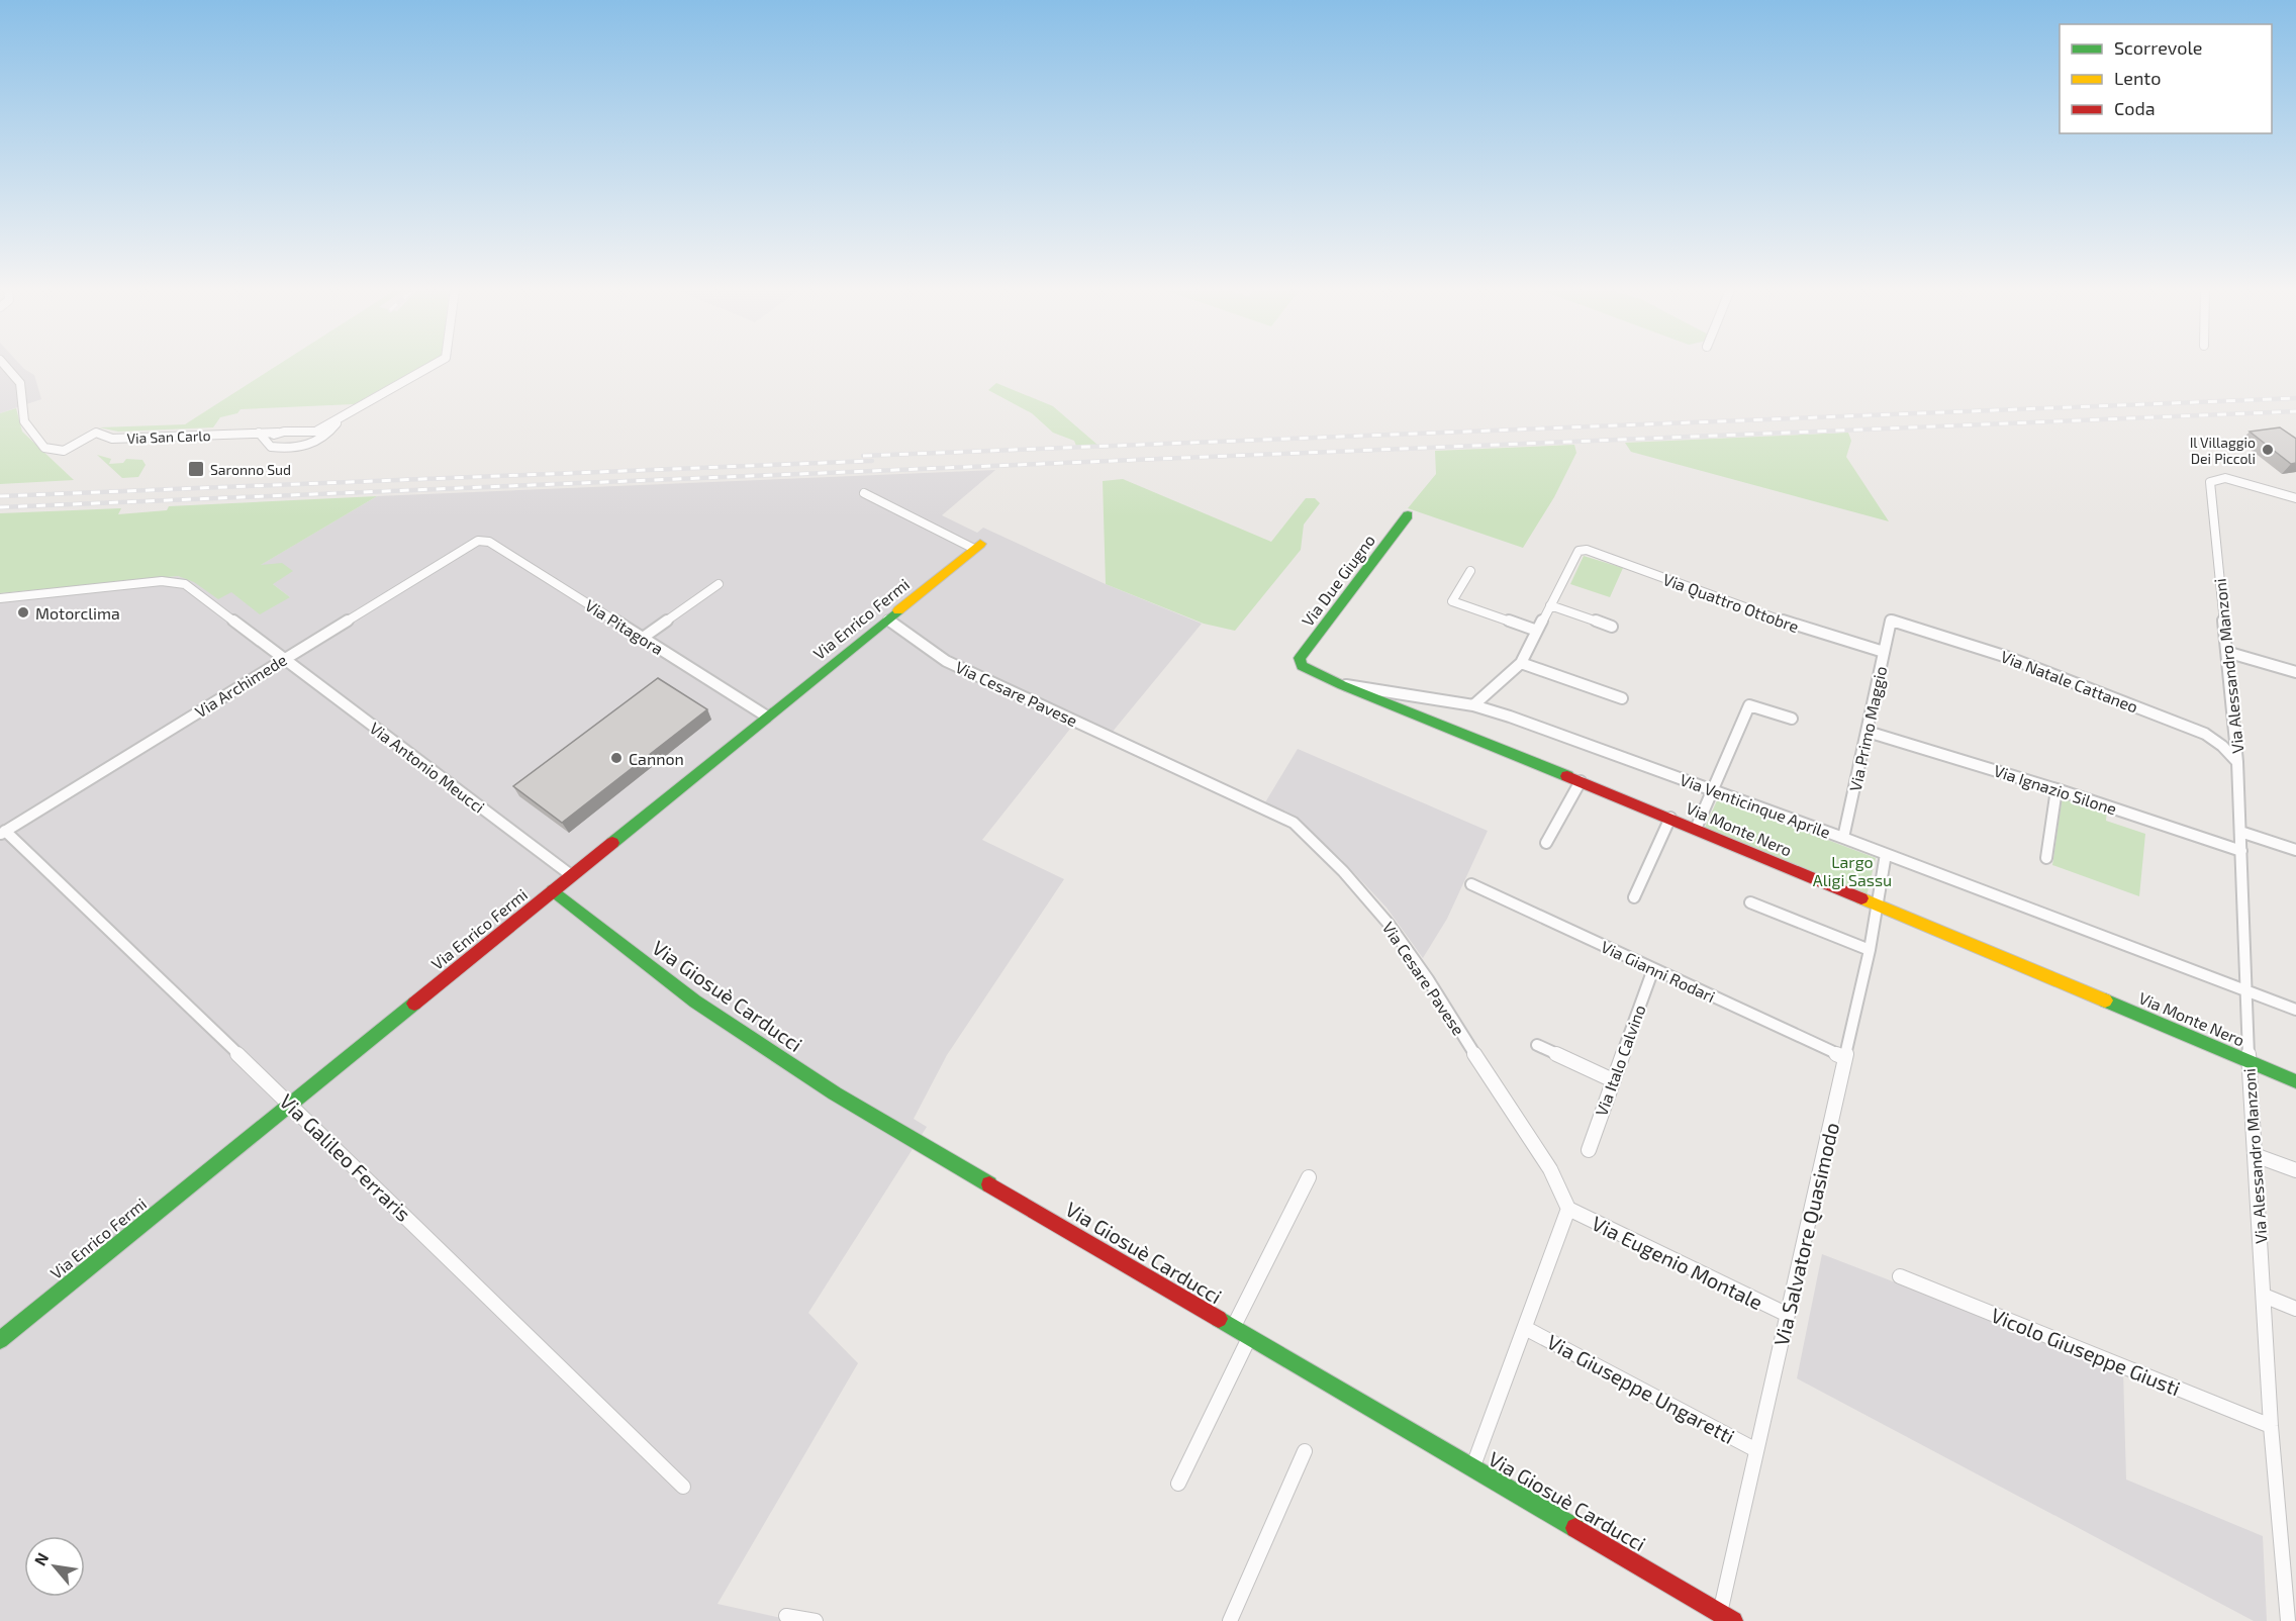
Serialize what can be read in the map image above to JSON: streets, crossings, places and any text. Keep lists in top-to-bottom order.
{
  "streets": {
    "street": [
      "Via San Carlo",
      "Via Due Giugno",
      "Via Quattro Ottobre",
      "Via Enrico Fermi",
      "Via Pitagora",
      "Via Alessandro Manzoni",
      "Via Natale Cattaneo",
      "Via Archimede",
      "Via Cesare Pavese",
      "Via Primo Maggio",
      "Via Antonio Meucci",
      "Via Ignazio Silone",
      "Via Venticinque Aprile",
      "Via Monte Nero",
      "Via Gianni Rodari",
      "Via Giosuè Carducci",
      "Via Italo Calvino",
      "Via Galileo Ferraris",
      "Via Salvatore Quasimodo",
      "Via Eugenio Montale",
      "Vicolo Giuseppe Giusti",
      "Via Giuseppe Ungaretti"
    ]
  },
  "crossings": [
    ["Via Due Giugno", "Via Monte Nero"],
    ["Via Quattro Ottobre", "Via Primo Maggio"],
    ["Via Enrico Fermi", "Via Pitagora"],
    ["Via Enrico Fermi", "Via Cesare Pavese"],
    ["Via Enrico Fermi", "Via Antonio Meucci"],
    ["Via Enrico Fermi", "Via Giosuè Carducci"],
    ["Via Enrico Fermi", "Via Galileo Ferraris"],
    ["Via Pitagora", "Via Archimede"],
    ["Via Alessandro Manzoni", "Via Natale Cattaneo"],
    ["Via Alessandro Manzoni", "Via Ignazio Silone"],
    ["Via Alessandro Manzoni", "Via Venticinque Aprile"],
    ["Via Alessandro Manzoni", "Via Monte Nero"],
    ["Via Alessandro Manzoni", "Vicolo Giuseppe Giusti"],
    ["Via Natale Cattaneo", "Via Primo Maggio"],
    ["Via Archimede", "Via Antonio Meucci"],
    ["Via Archimede", "Via Galileo Ferraris"],
    ["Via Cesare Pavese", "Via Eugenio Montale"],
    ["Via Primo Maggio", "Via Ignazio Silone"],
    ["Via Primo Maggio", "Via Venticinque Aprile"],
    ["Via Venticinque Aprile", "Via Monte Nero"],
    ["Via Venticinque Aprile", "Via Salvatore Quasimodo"],
    ["Via Monte Nero", "Via Salvatore Quasimodo"],
    ["Via Gianni Rodari", "Via Italo Calvino"],
    ["Via Gianni Rodari", "Via Salvatore Quasimodo"],
    ["Via Giosuè Carducci", "Via Salvatore Quasimodo"],
    ["Via Salvatore Quasimodo", "Via Eugenio Montale"],
    ["Via Salvatore Quasimodo", "Via Giuseppe Ungaretti"]
  ],
  "parks": ["Largo Aligi Sassu"],
  "places": {
    "other": ["Il Villaggio Dei Piccoli", "Motorclima", "Cannon"],
    "transit": ["Saronno Sud"]
  },
  "legend": ["Scorrevole", "Lento", "Coda"],
  "north": "top left"
}
